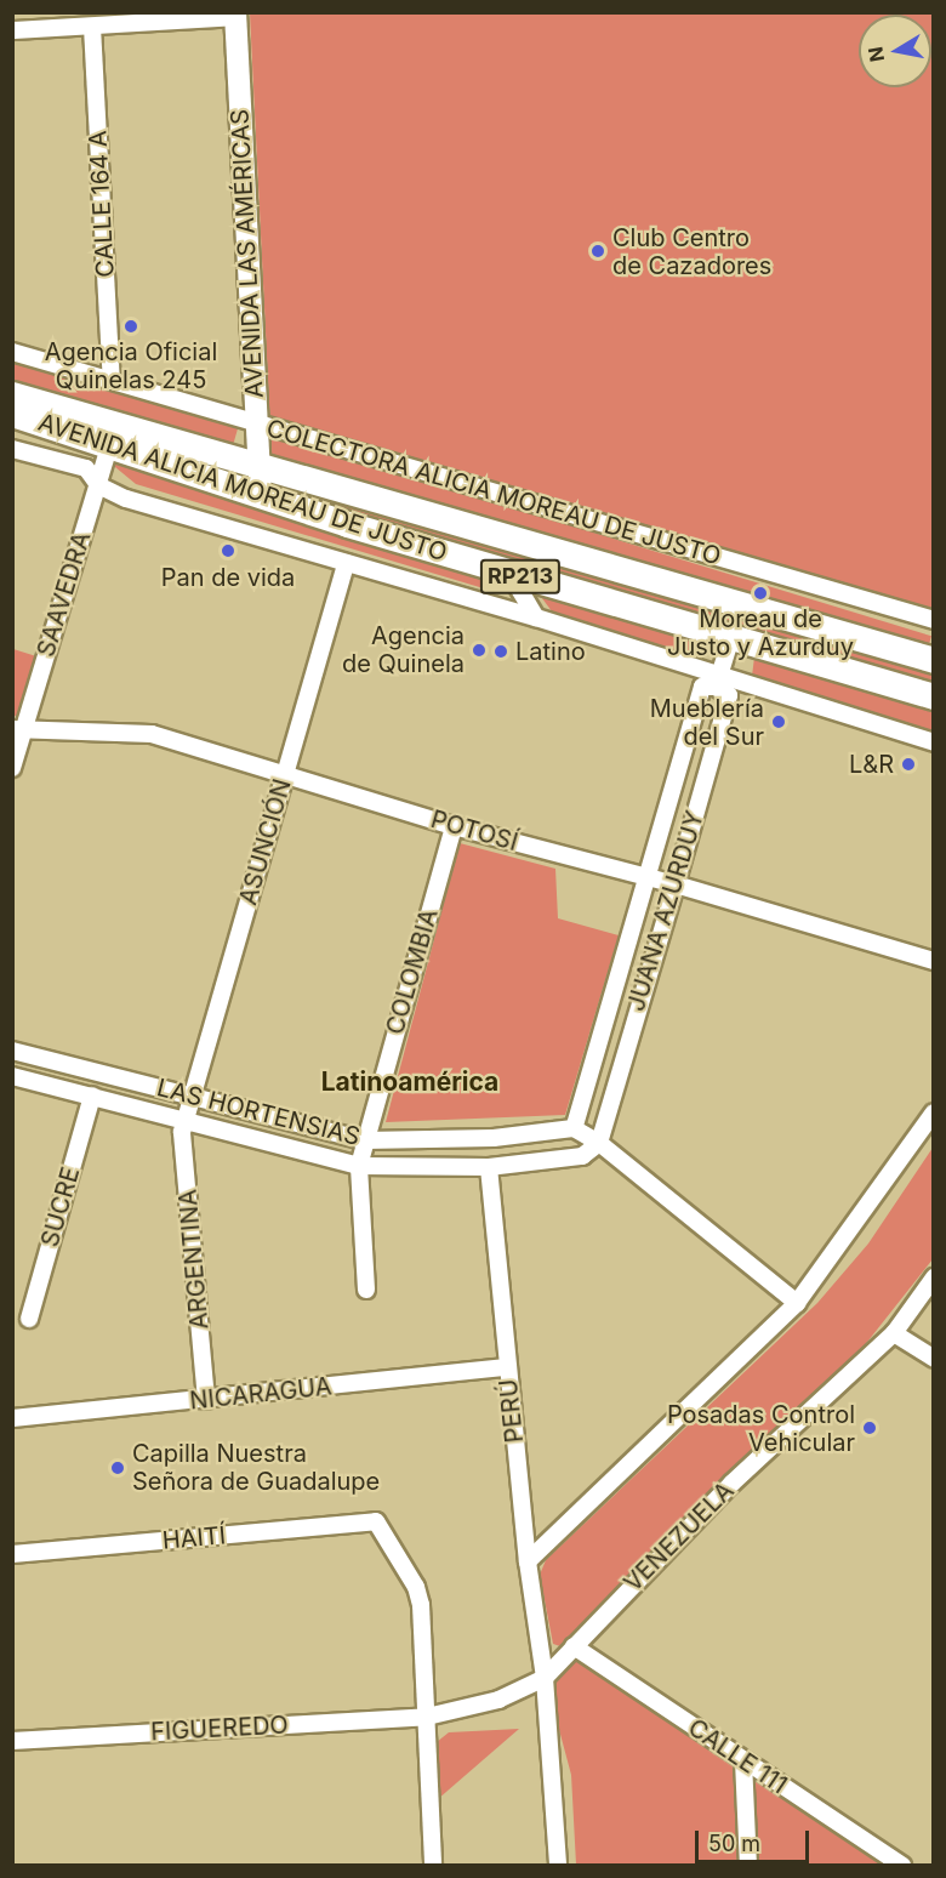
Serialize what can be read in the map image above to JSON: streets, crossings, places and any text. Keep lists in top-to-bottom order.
{
  "streets": {
    "main road": ["AVENIDA LAS AMÉRICAS", "AVENIDA ALICIA MOREAU DE JUSTO", "RP213"],
    "street": [
      "CALLE 164 A",
      "COLECTORA ALICIA MOREAU DE JUSTO",
      "SAAVEDRA",
      "POTOSÍ",
      "ASUNCIÓN",
      "JUANA AZURDUY",
      "COLOMBIA",
      "LAS HORTENSIAS",
      "SUCRE",
      "ARGENTINA",
      "NICARAGUA",
      "PERÚ",
      "VENEZUELA",
      "HAITÍ",
      "FIGUEREDO",
      "CALLE 111"
    ]
  },
  "crossings": [
    ["CALLE 164 A", "COLECTORA ALICIA MOREAU DE JUSTO"],
    ["AVENIDA LAS AMÉRICAS", "AVENIDA ALICIA MOREAU DE JUSTO"],
    ["AVENIDA LAS AMÉRICAS", "COLECTORA ALICIA MOREAU DE JUSTO"],
    ["AVENIDA ALICIA MOREAU DE JUSTO", "SAAVEDRA"],
    ["AVENIDA ALICIA MOREAU DE JUSTO", "JUANA AZURDUY"],
    ["SAAVEDRA", "POTOSÍ"],
    ["POTOSÍ", "ASUNCIÓN"],
    ["POTOSÍ", "JUANA AZURDUY"],
    ["POTOSÍ", "COLOMBIA"],
    ["ASUNCIÓN", "LAS HORTENSIAS"],
    ["ASUNCIÓN", "ARGENTINA"],
    ["JUANA AZURDUY", "LAS HORTENSIAS"],
    ["COLOMBIA", "LAS HORTENSIAS"],
    ["LAS HORTENSIAS", "SUCRE"],
    ["LAS HORTENSIAS", "ARGENTINA"],
    ["LAS HORTENSIAS", "PERÚ"],
    ["ARGENTINA", "NICARAGUA"],
    ["NICARAGUA", "PERÚ"],
    ["PERÚ", "VENEZUELA"],
    ["VENEZUELA", "HAITÍ"],
    ["VENEZUELA", "FIGUEREDO"],
    ["VENEZUELA", "CALLE 111"],
    ["HAITÍ", "FIGUEREDO"]
  ],
  "districts": ["Latinoamérica"],
  "places": [
    "Club Centro de Cazadores",
    "Agencia Oficial Quinelas 245",
    "Pan de vida",
    "Moreau de Justo y Azurduy",
    "Agencia de Quinela",
    "Latino",
    "Mueblería del Sur",
    "L&R",
    "Posadas Control Vehicular",
    "Capilla Nuestra Señora de Guadalupe"
  ],
  "scale_bar": "50 m",
  "north": "left"
}
